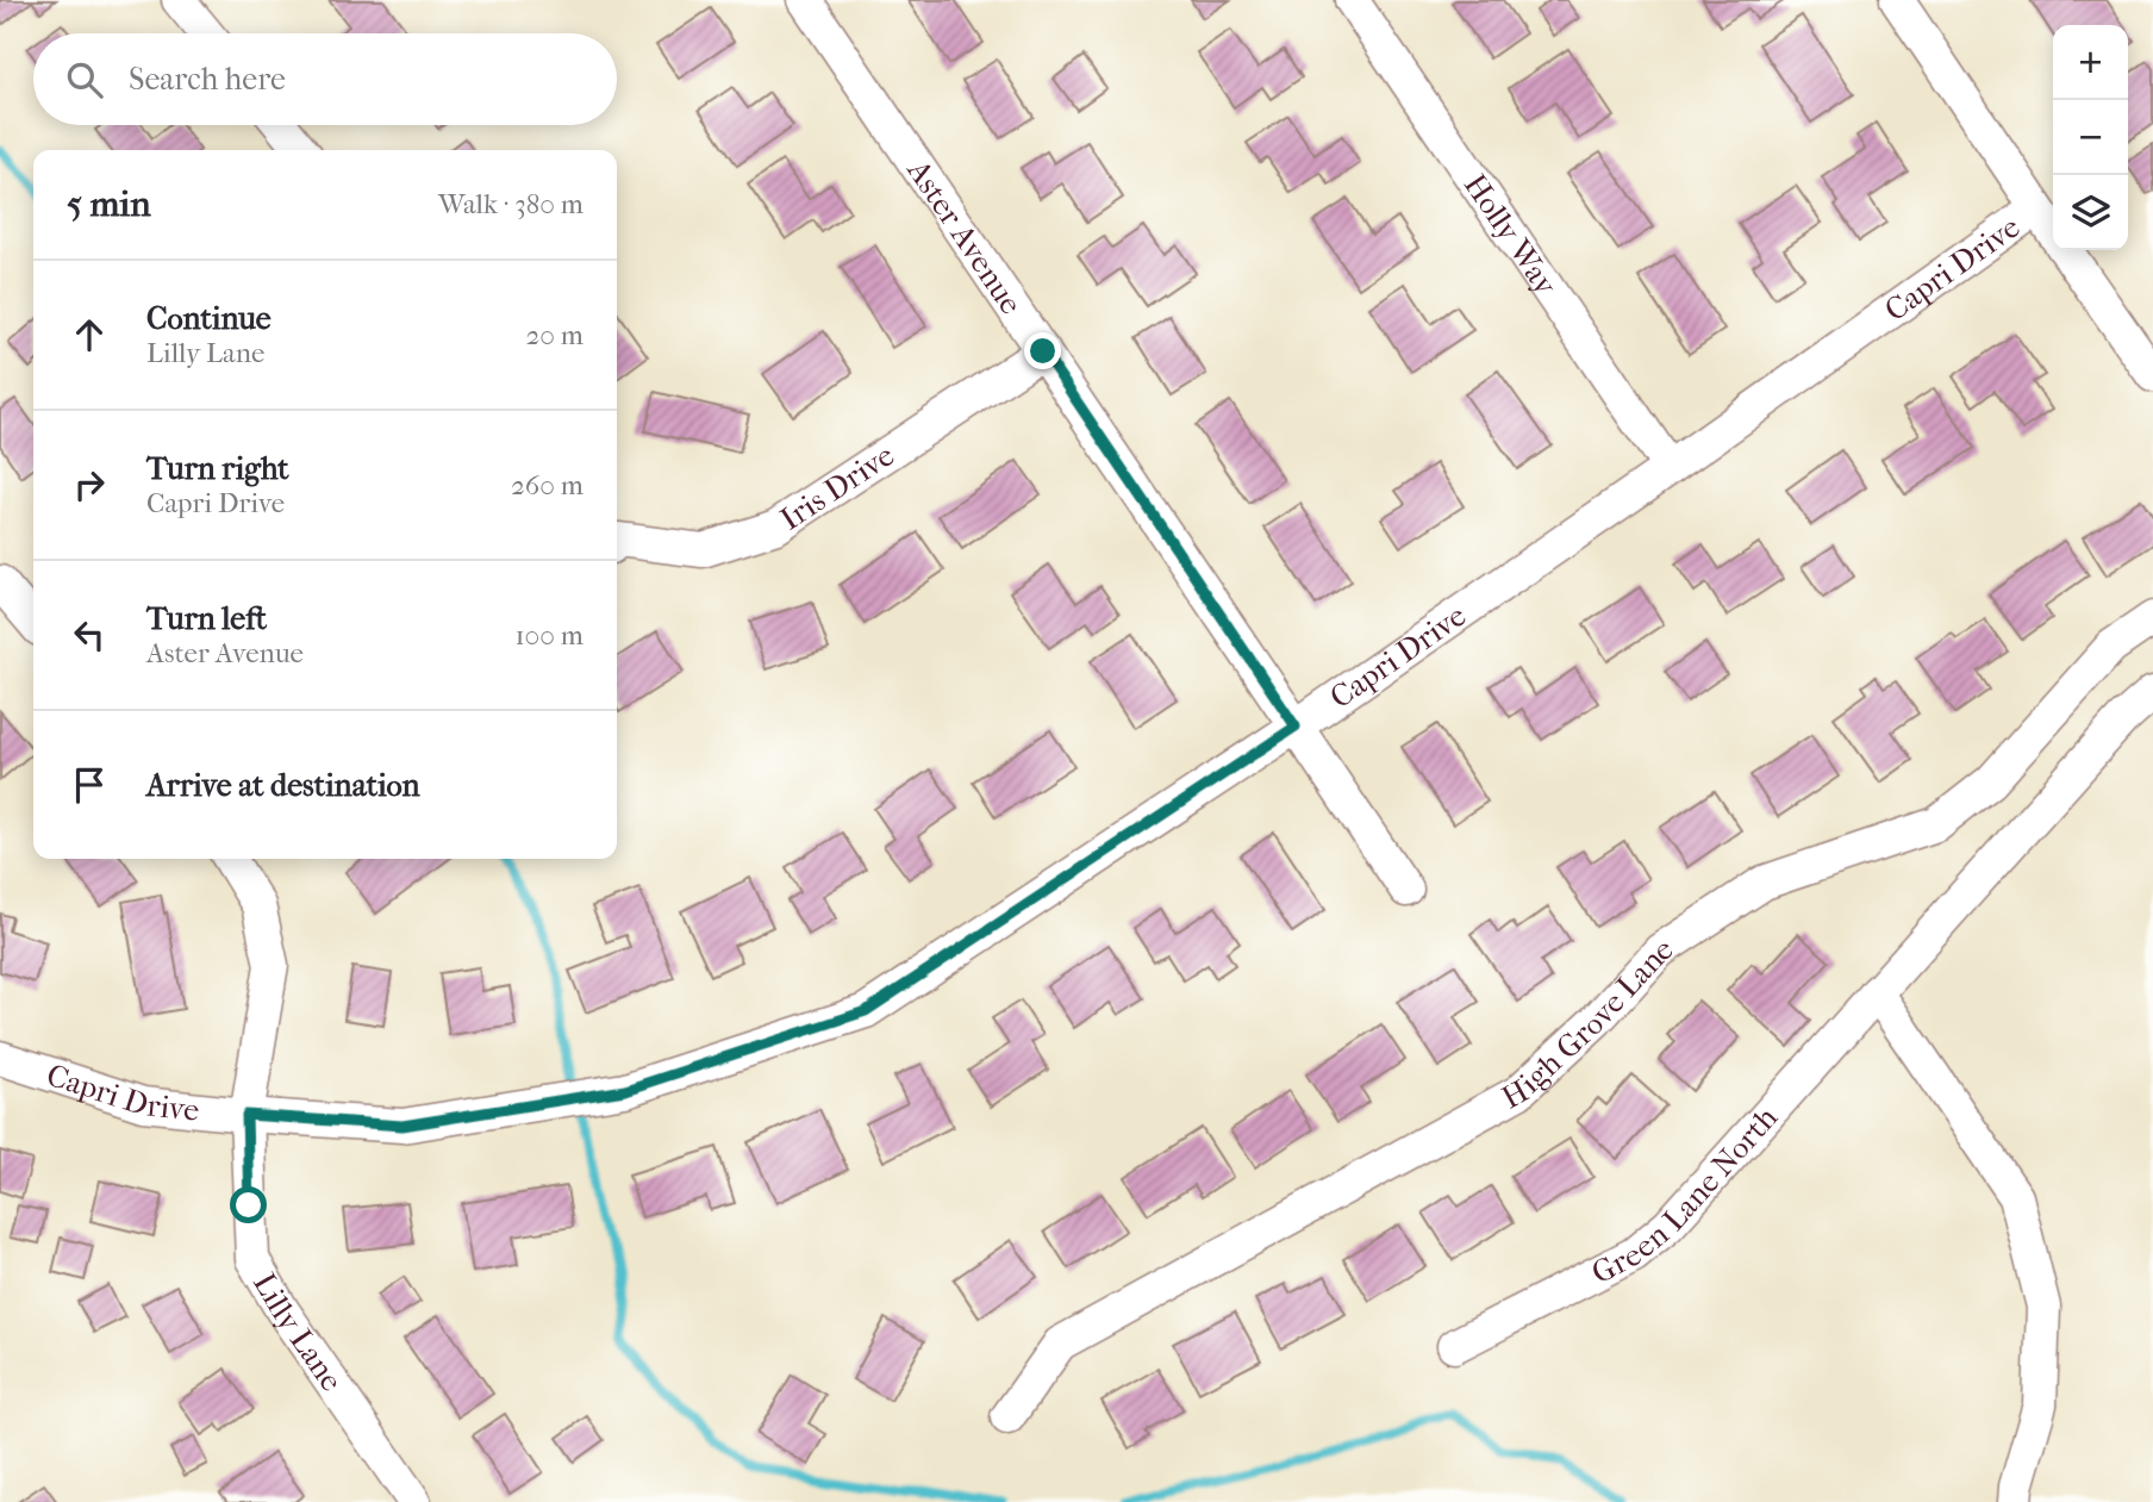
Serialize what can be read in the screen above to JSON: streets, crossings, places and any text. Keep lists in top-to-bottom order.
{
  "streets": {
    "street": [
      "Holly Way",
      "Aster Avenue",
      "Capri Drive",
      "Iris Drive",
      "High Grove Lane",
      "Green Lane North",
      "Lilly Lane"
    ]
  },
  "crossings": [
    ["Holly Way", "Capri Drive"],
    ["Aster Avenue", "Capri Drive"],
    ["Aster Avenue", "Iris Drive"],
    ["Capri Drive", "Lilly Lane"]
  ],
  "page": {
    "map_buttons": ["+", "−"],
    "search": "Search here",
    "heading": ["5 min", "Walk · 380 m"],
    "list": [
      ["Continue", "Lilly Lane", "20 m"],
      ["Turn right", "Capri Drive", "260 m"],
      ["Turn left", "Aster Avenue", "100 m"],
      "Arrive at destination"
    ]
  }
}
